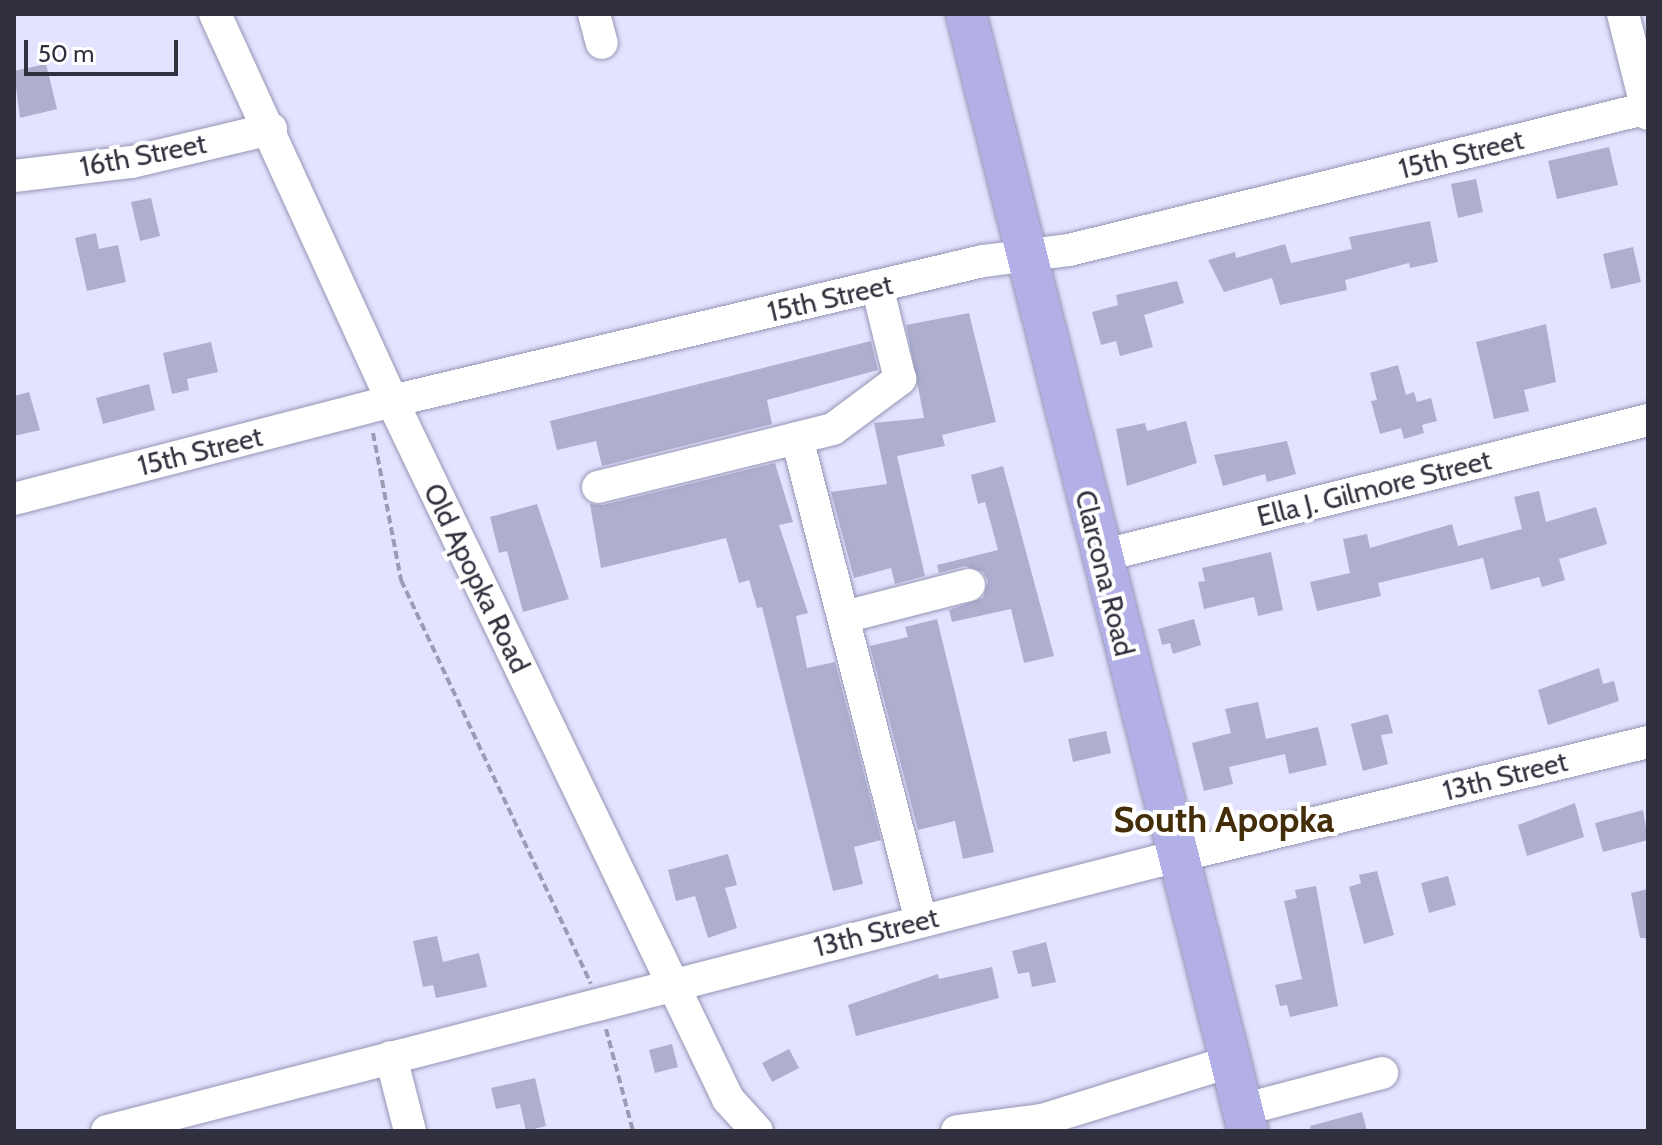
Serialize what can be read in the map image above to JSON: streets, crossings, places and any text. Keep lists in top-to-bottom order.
{
  "streets": {
    "main road": ["Clarcona Road"],
    "street": [
      "15th Street",
      "16th Street",
      "Ella J. Gilmore Street",
      "Old Apopka Road",
      "13th Street"
    ]
  },
  "crossings": [
    ["15th Street", "Clarcona Road"],
    ["15th Street", "Old Apopka Road"],
    ["16th Street", "Old Apopka Road"],
    ["Ella J. Gilmore Street", "Clarcona Road"],
    ["Clarcona Road", "13th Street"],
    ["Old Apopka Road", "13th Street"]
  ],
  "districts": ["South Apopka"],
  "scale_bar": "50 m"
}
